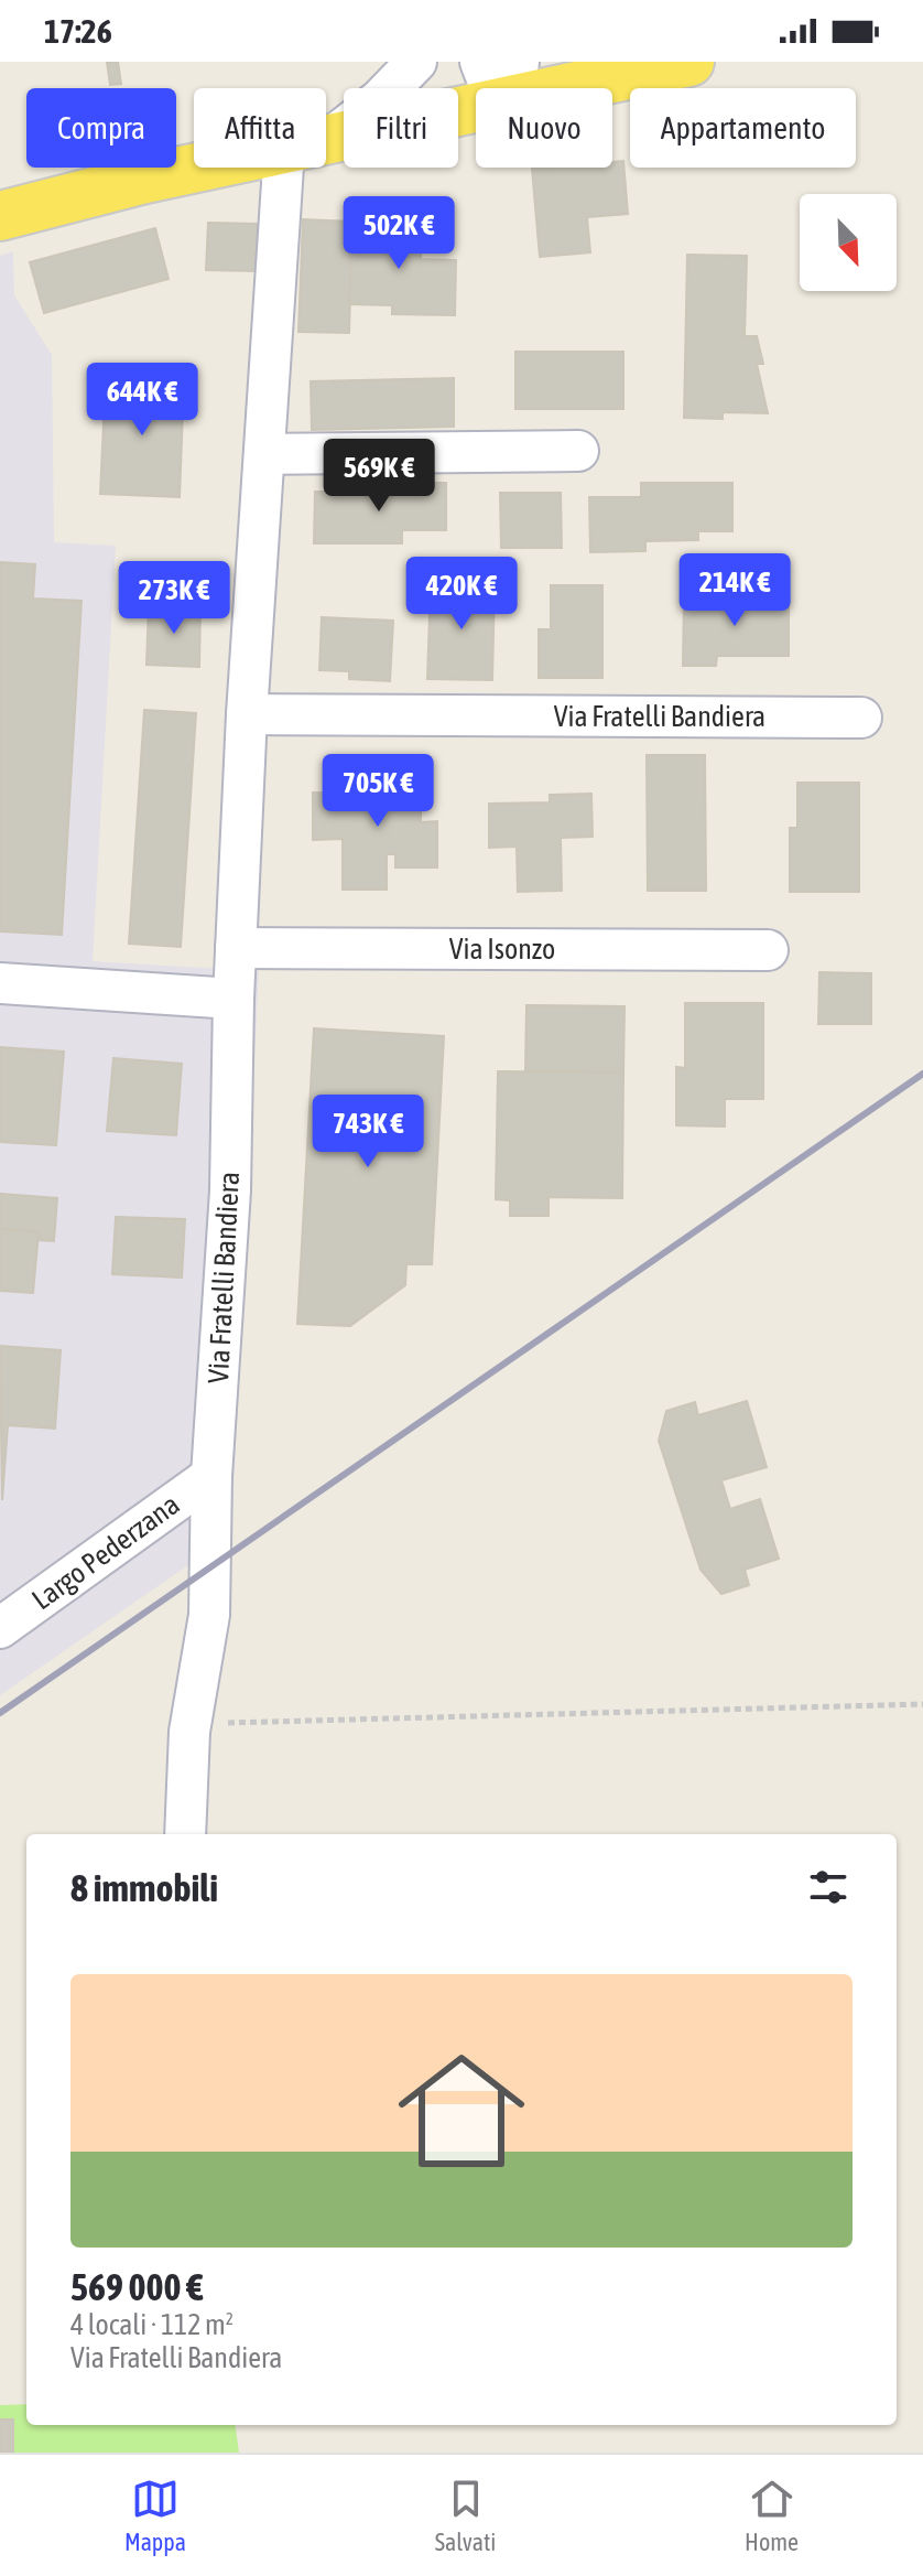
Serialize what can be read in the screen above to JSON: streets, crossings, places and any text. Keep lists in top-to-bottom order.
{
  "streets": {
    "street": ["Via Fratelli Bandiera", "Via Isonzo", "Largo Pederzana"]
  },
  "crossings": [
    ["Via Fratelli Bandiera", "Via Isonzo"],
    ["Via Fratelli Bandiera", "Largo Pederzana"]
  ],
  "north": "bottom right",
  "page": {
    "status": "17:26",
    "chip": [
      "Compra",
      "Affitta",
      "Filtri",
      "Nuovo",
      "Appartamento"
    ],
    "price": [
      "502K €",
      "644K €",
      "569K €",
      "214K €",
      "420K €",
      "273K €",
      "705K €",
      "743K €"
    ],
    "heading": "8 immobili",
    "list": [
      {
        "name": "569 000 €",
        "note": "4 locali · 112 m² · Via Fratelli Bandiera"
      }
    ],
    "tabs": ["Mappa", "Salvati", "Home"]
  }
}
